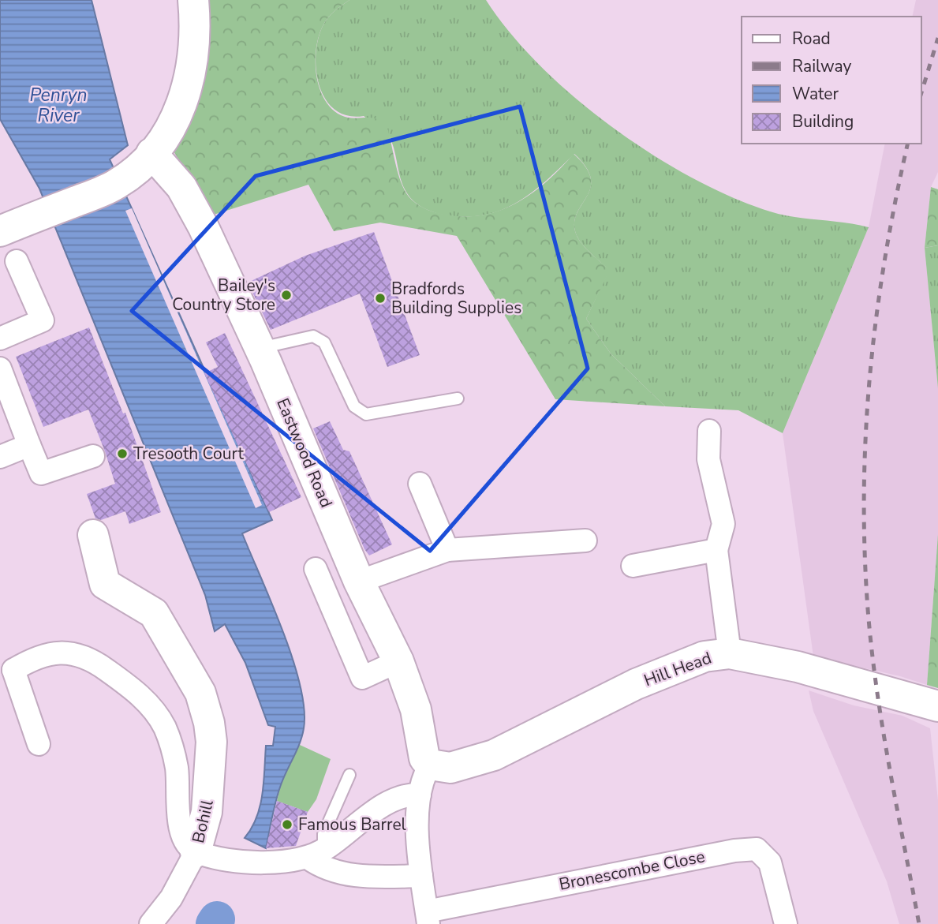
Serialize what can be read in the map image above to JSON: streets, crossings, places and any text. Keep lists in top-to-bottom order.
{
  "streets": {
    "street": [
      "Eastwood Road",
      "Hill Head",
      "Bohill",
      "Bronescombe Close"
    ]
  },
  "crossings": [
    ["Eastwood Road", "Hill Head"]
  ],
  "water": ["Penryn River"],
  "places": [
    "Bailey's Country Store",
    "Bradfords Building Supplies",
    "Tresooth Court",
    "Famous Barrel"
  ],
  "legend": [
    "Road",
    "Railway",
    "Water",
    "Building"
  ]
}
